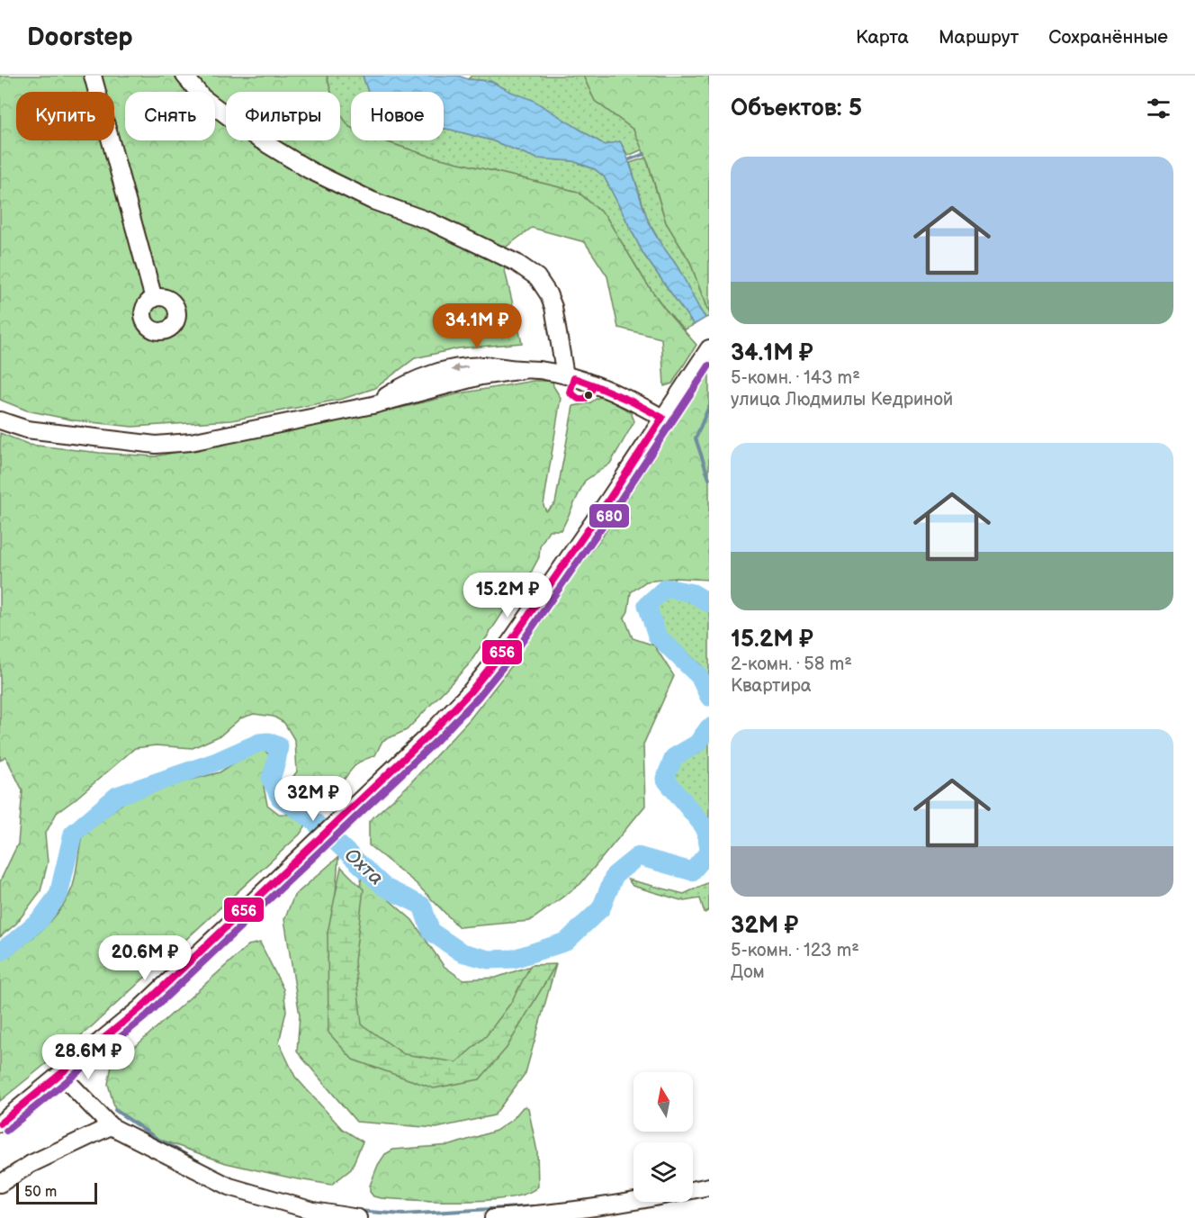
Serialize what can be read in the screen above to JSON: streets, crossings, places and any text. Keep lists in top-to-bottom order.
{
  "water": ["Охта"],
  "lines": ["transit line 680", "transit line 656"],
  "scale_bar": "50 m",
  "north": "top",
  "page": {
    "header": "Doorstep",
    "nav": ["Карта", "Маршрут", "Сохранённые"],
    "heading": "Объектов: 5",
    "chip": [
      "Купить",
      "Снять",
      "Фильтры",
      "Новое"
    ],
    "list": [
      {
        "name": "34.1M ₽",
        "note": "5-комн. · 143 m² · улица Людмилы Кедриной"
      },
      {
        "name": "15.2M ₽",
        "note": "2-комн. · 58 m² · Квартира"
      },
      {
        "name": "32M ₽",
        "note": "5-комн. · 123 m² · Дом"
      }
    ],
    "price": [
      "34.1M ₽",
      "15.2M ₽",
      "32M ₽",
      "20.6M ₽",
      "28.6M ₽"
    ],
    "scale": "50 m"
  }
}
